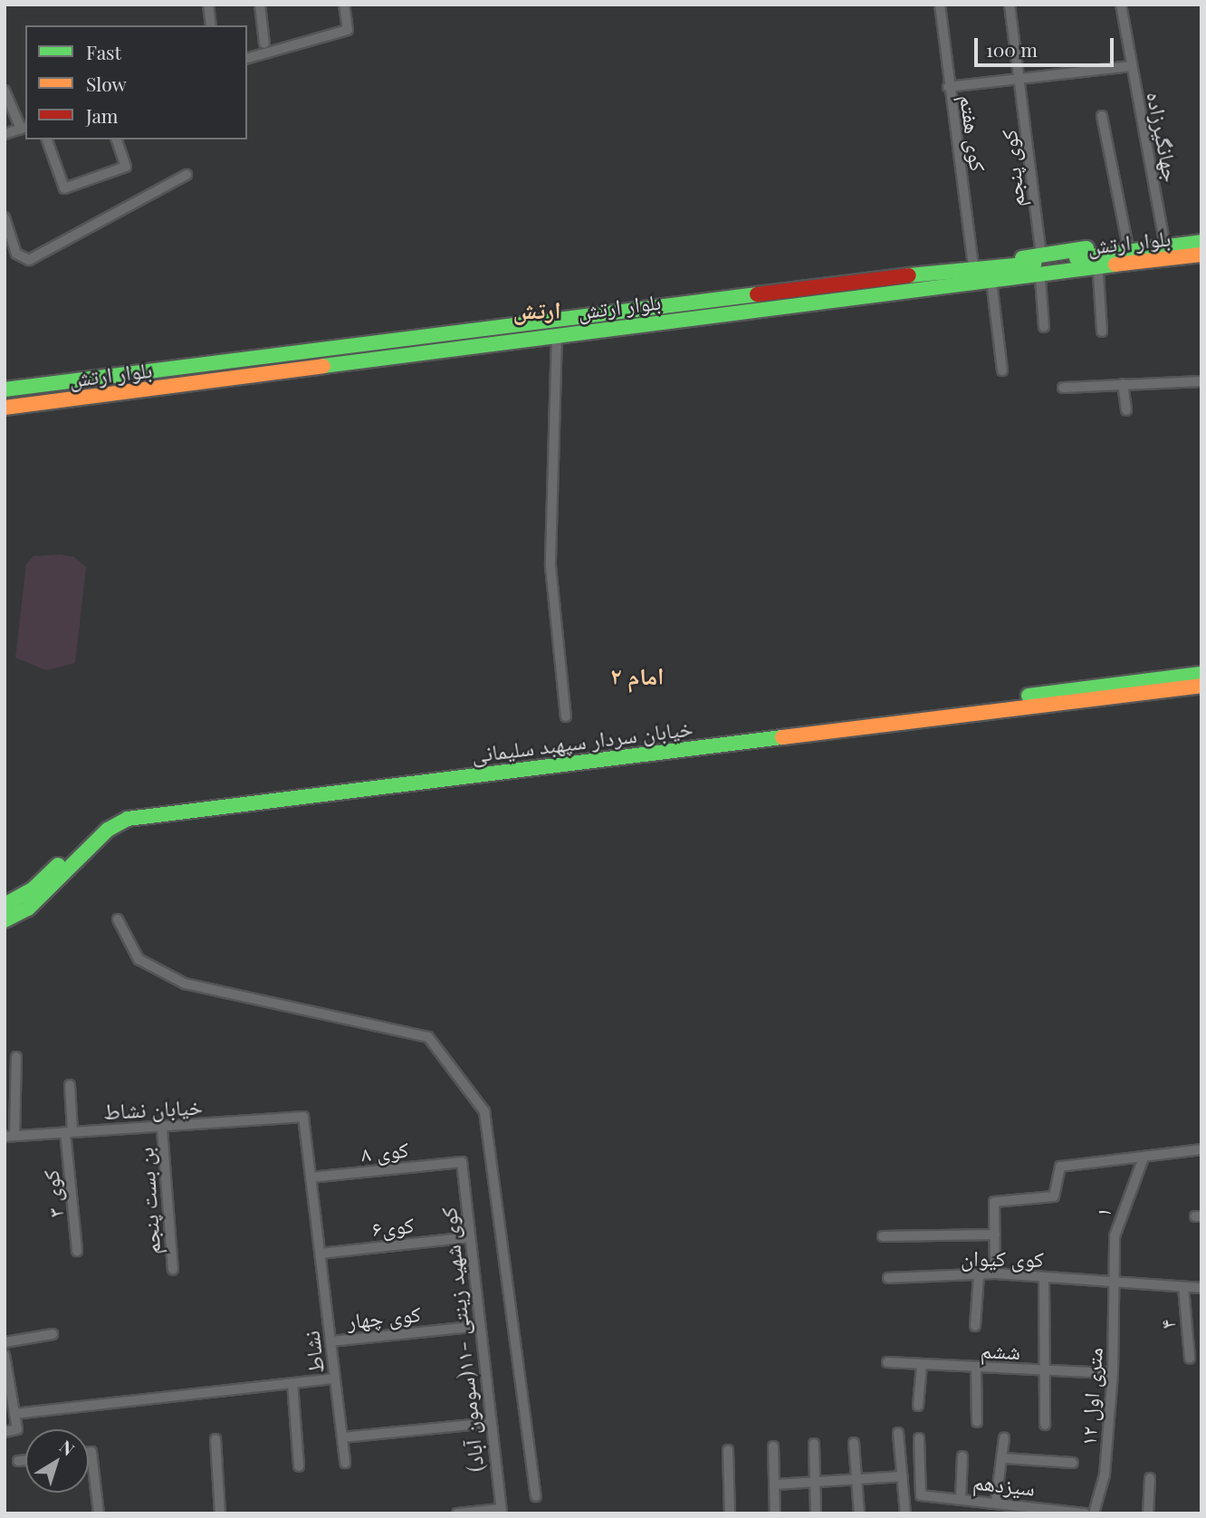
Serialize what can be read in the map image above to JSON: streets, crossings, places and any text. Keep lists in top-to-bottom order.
{
  "streets": {
    "main road": ["بلوار ارتش", "خیابان سردار سپهبد سلیمانی"],
    "street": [
      "کوی هفتم",
      "جهانگیرزاده",
      "کوی پنجم",
      "خیابان نشاط",
      "کوی ۸",
      "کوی ۳",
      "بن بست پنجم",
      "۱",
      "کوی۶",
      "کوی کیوان",
      "کوی چهار",
      "۴",
      "کوی شهید زینتی -۱۱(سومون آباد)",
      "ششم",
      "نشاط",
      "۱۲ متری اول",
      "سیزدهم"
    ]
  },
  "crossings": [
    ["کوی هفتم", "بلوار ارتش"],
    ["خیابان نشاط", "کوی ۳"],
    ["خیابان نشاط", "بن بست پنجم"],
    ["خیابان نشاط", "نشاط"],
    ["کوی ۸", "کوی شهید زینتی -۱۱(سومون آباد)"],
    ["کوی ۸", "نشاط"],
    ["۱", "کوی کیوان"],
    ["۱", "۱۲ متری اول"],
    ["کوی۶", "کوی شهید زینتی -۱۱(سومون آباد)"],
    ["کوی۶", "نشاط"],
    ["کوی کیوان", "۴"],
    ["کوی کیوان", "۱۲ متری اول"],
    ["کوی چهار", "کوی شهید زینتی -۱۱(سومون آباد)"],
    ["کوی چهار", "نشاط"],
    ["ششم", "۱۲ متری اول"]
  ],
  "districts": ["ارتش", "امام ۲"],
  "legend": ["Fast", "Slow", "Jam"],
  "scale_bar": "100 m",
  "north": "top right"
}
